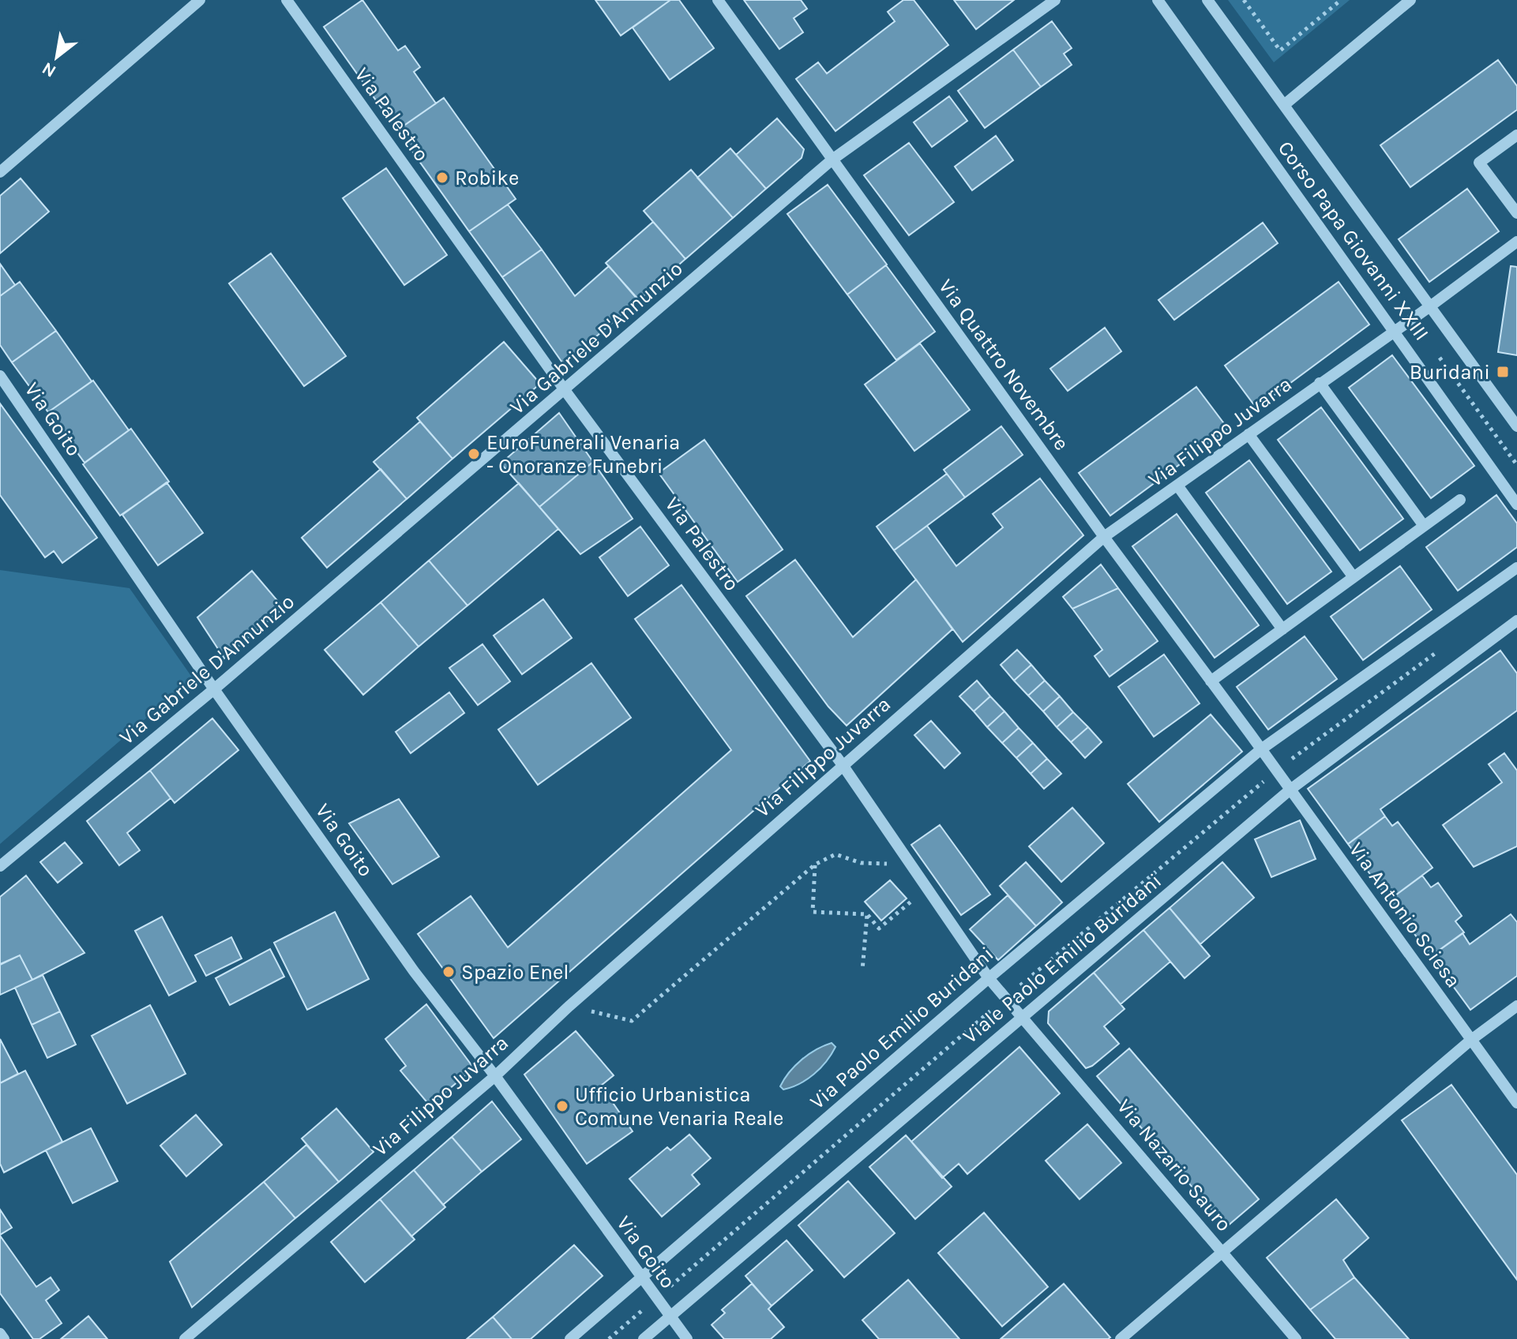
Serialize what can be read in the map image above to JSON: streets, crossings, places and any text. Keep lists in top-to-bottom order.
{
  "streets": {
    "street": [
      "Via Palestro",
      "Corso Papa Giovanni XXIII",
      "Via Gabriele D'Annunzio",
      "Via Quattro Novembre",
      "Via Goito",
      "Via Filippo Juvarra",
      "Via Antonio Sciesa",
      "Viale Paolo Emilio Buridani",
      "Via Paolo Emilio Buridani",
      "Via Nazario Sauro"
    ]
  },
  "crossings": [
    ["Via Palestro", "Via Gabriele D'Annunzio"],
    ["Via Palestro", "Via Filippo Juvarra"],
    ["Via Palestro", "Viale Paolo Emilio Buridani"],
    ["Via Palestro", "Via Paolo Emilio Buridani"],
    ["Via Palestro", "Via Nazario Sauro"],
    ["Corso Papa Giovanni XXIII", "Via Filippo Juvarra"],
    ["Via Gabriele D'Annunzio", "Via Quattro Novembre"],
    ["Via Gabriele D'Annunzio", "Via Goito"],
    ["Via Quattro Novembre", "Via Filippo Juvarra"],
    ["Via Quattro Novembre", "Via Antonio Sciesa"],
    ["Via Quattro Novembre", "Via Paolo Emilio Buridani"],
    ["Via Goito", "Via Filippo Juvarra"],
    ["Via Goito", "Viale Paolo Emilio Buridani"],
    ["Via Goito", "Via Paolo Emilio Buridani"],
    ["Via Antonio Sciesa", "Viale Paolo Emilio Buridani"],
    ["Via Antonio Sciesa", "Via Paolo Emilio Buridani"],
    ["Viale Paolo Emilio Buridani", "Via Nazario Sauro"]
  ],
  "places": {
    "other": [
      "Robike",
      "EuroFunerali Venaria - Onoranze Funebri",
      "Spazio Enel",
      "Ufficio Urbanistica Comune Venaria Reale"
    ],
    "transit": ["Buridani"]
  },
  "north": "bottom left"
}
